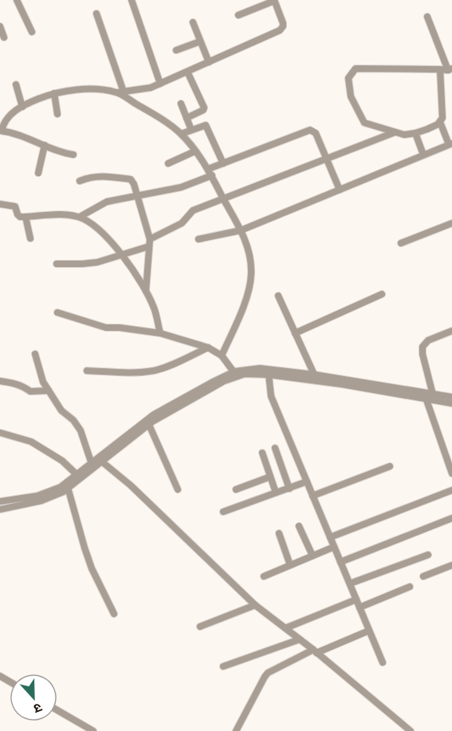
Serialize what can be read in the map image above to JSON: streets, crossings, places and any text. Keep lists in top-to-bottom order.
{
  "north": "bottom"
}
